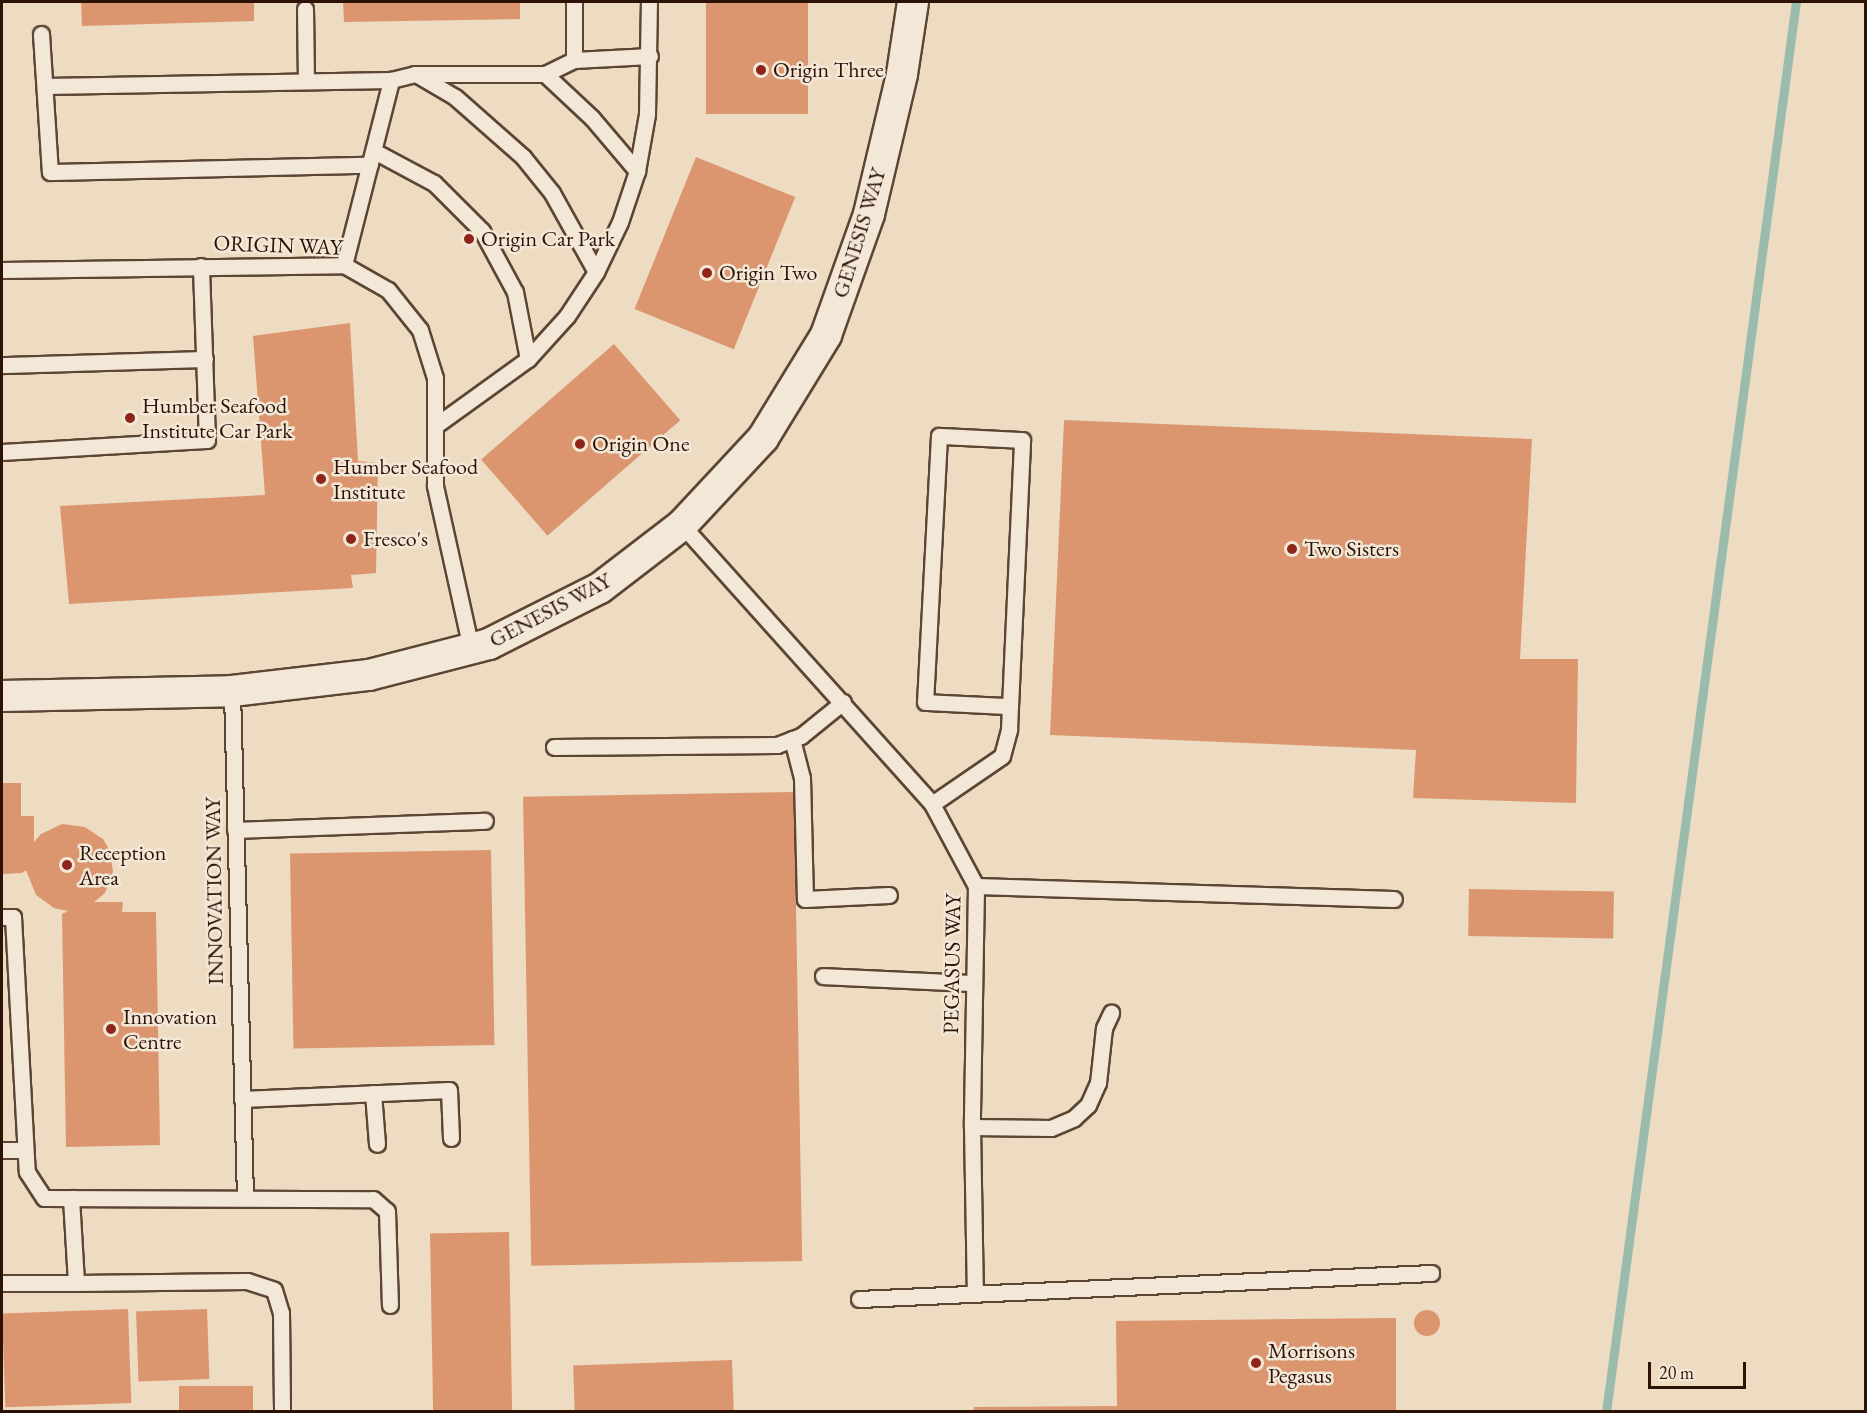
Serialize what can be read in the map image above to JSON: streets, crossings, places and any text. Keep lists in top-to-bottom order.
{
  "streets": {
    "street": ["GENESIS WAY"],
    "lane": ["ORIGIN WAY", "INNOVATION WAY", "PEGASUS WAY"]
  },
  "crossings": [
    ["GENESIS WAY", "ORIGIN WAY"],
    ["GENESIS WAY", "INNOVATION WAY"],
    ["GENESIS WAY", "PEGASUS WAY"]
  ],
  "places": [
    "Origin Three",
    "Origin Car Park",
    "Origin Two",
    "Humber Seafood Institute Car Park",
    "Origin One",
    "Humber Seafood Institute",
    "Fresco's",
    "Two Sisters",
    "Reception Area",
    "Innovation Centre",
    "Morrisons Pegasus"
  ],
  "scale_bar": "20 m"
}
